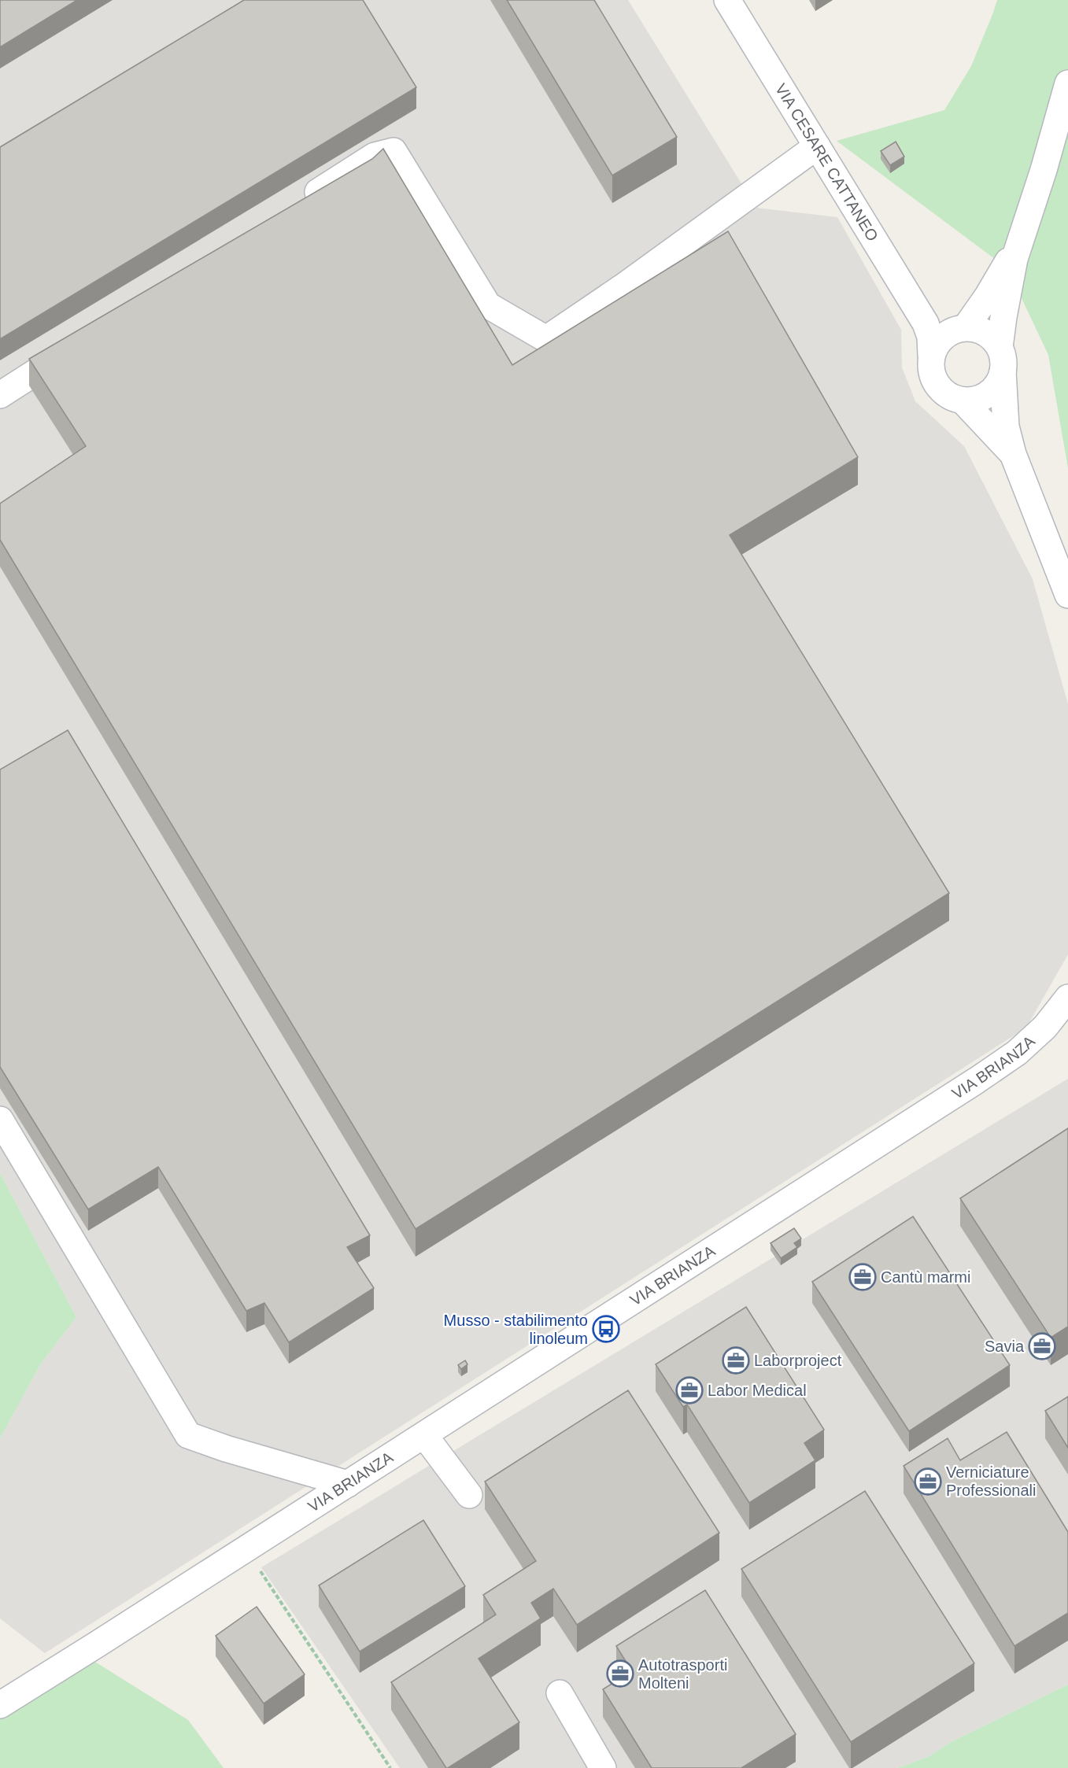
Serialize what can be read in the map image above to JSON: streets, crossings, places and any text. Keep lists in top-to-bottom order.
{
  "streets": {
    "street": ["VIA CESARE CATTANEO", "VIA BRIANZA"]
  },
  "places": {
    "office": [
      "Cantù marmi",
      "Savia",
      "Laborproject",
      "Labor Medical",
      "Verniciature Professionali",
      "Autotrasporti Molteni"
    ],
    "bus stop": ["Musso - stabilimento linoleum"]
  }
}
